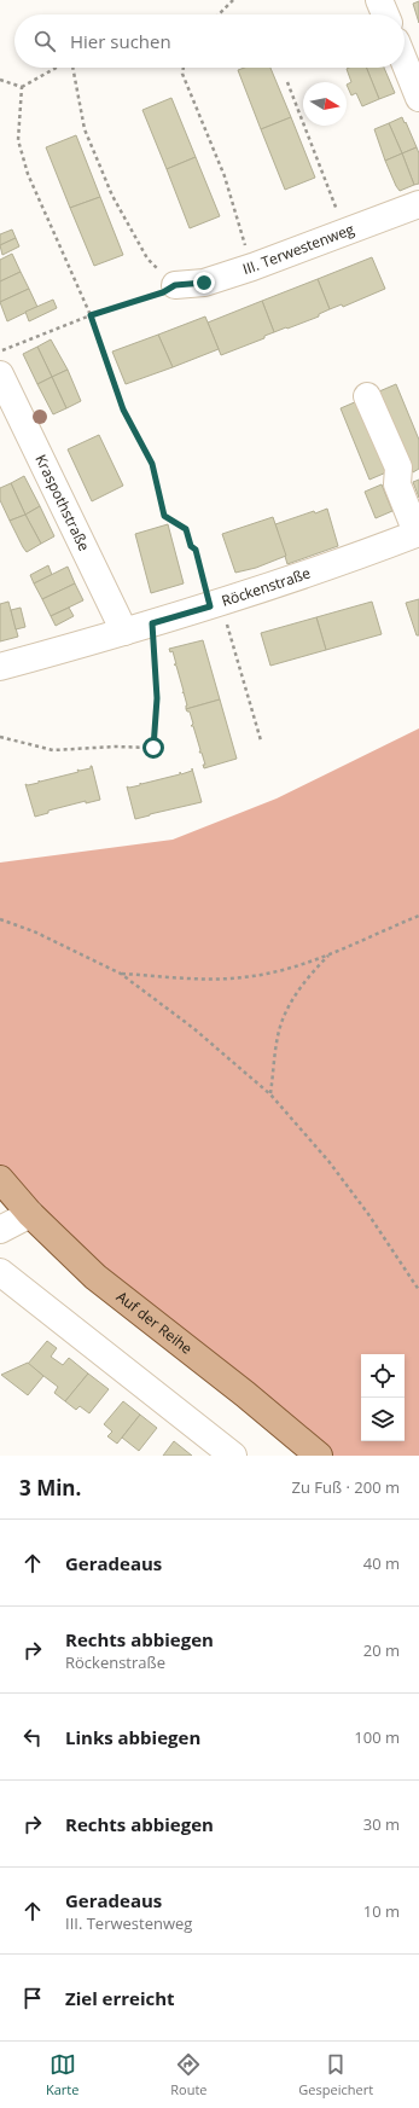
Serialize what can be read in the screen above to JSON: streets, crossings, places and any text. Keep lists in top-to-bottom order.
{
  "streets": {
    "main road": ["Auf der Reihe"],
    "street": ["III. Terwestenweg", "Kraspothstraße", "Röckenstraße"]
  },
  "crossings": [
    ["Kraspothstraße", "Röckenstraße"]
  ],
  "north": "right",
  "page": {
    "search": "Hier suchen",
    "heading": ["3 Min.", "Zu Fuß · 200 m"],
    "list": [
      ["Geradeaus", "40 m"],
      ["Rechts abbiegen", "Röckenstraße", "20 m"],
      ["Links abbiegen", "100 m"],
      ["Rechts abbiegen", "30 m"],
      ["Geradeaus", "III. Terwestenweg", "10 m"],
      "Ziel erreicht"
    ],
    "nav": ["Karte", "Route", "Gespeichert"]
  }
}
